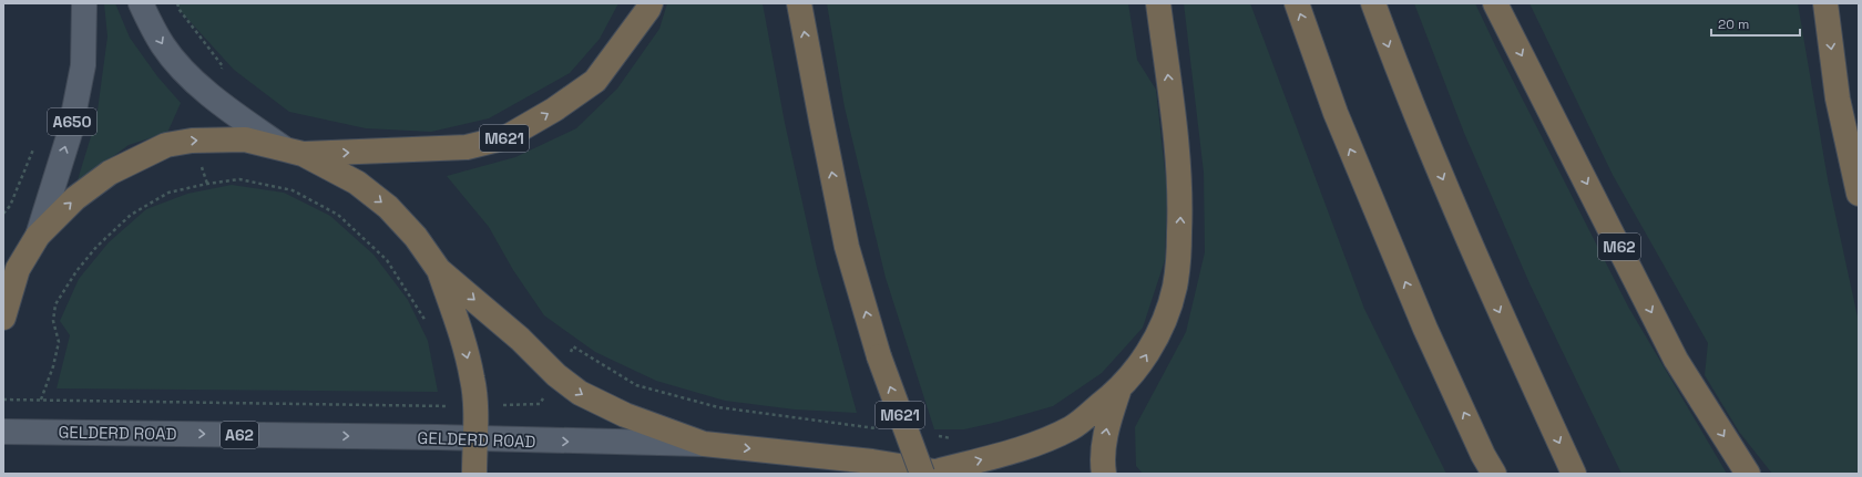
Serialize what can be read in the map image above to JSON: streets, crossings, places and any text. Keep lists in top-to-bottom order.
{
  "streets": {
    "highway": [
      "M621",
      "M62",
      "GELDERD ROAD",
      "A62"
    ],
    "main road": ["A650"]
  },
  "crossings": [
    ["M621", "GELDERD ROAD"]
  ],
  "one_way": ["GELDERD ROAD"],
  "scale_bar": "20 m"
}
